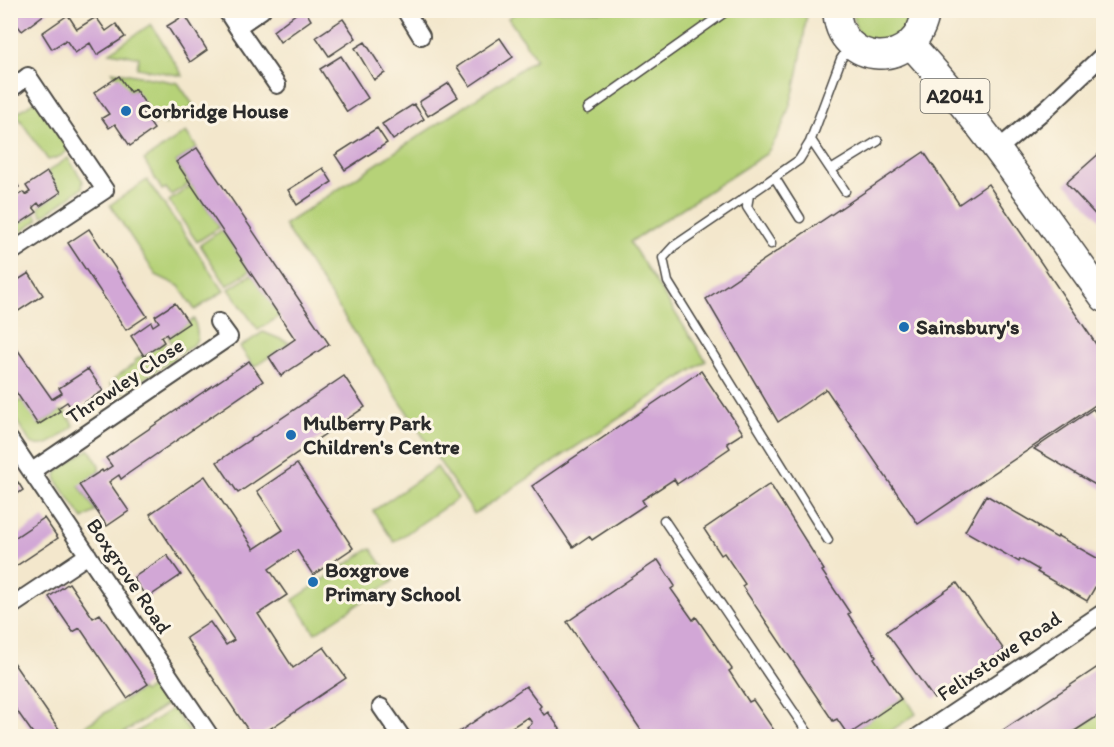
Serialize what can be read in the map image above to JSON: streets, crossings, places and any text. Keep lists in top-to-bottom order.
{
  "streets": {
    "main road": ["A2041"],
    "street": ["Throwley Close", "Boxgrove Road", "Felixstowe Road"]
  },
  "crossings": [
    ["Throwley Close", "Boxgrove Road"]
  ],
  "places": [
    "Corbridge House",
    "Sainsbury's",
    "Mulberry Park Children's Centre",
    "Boxgrove Primary School"
  ]
}
